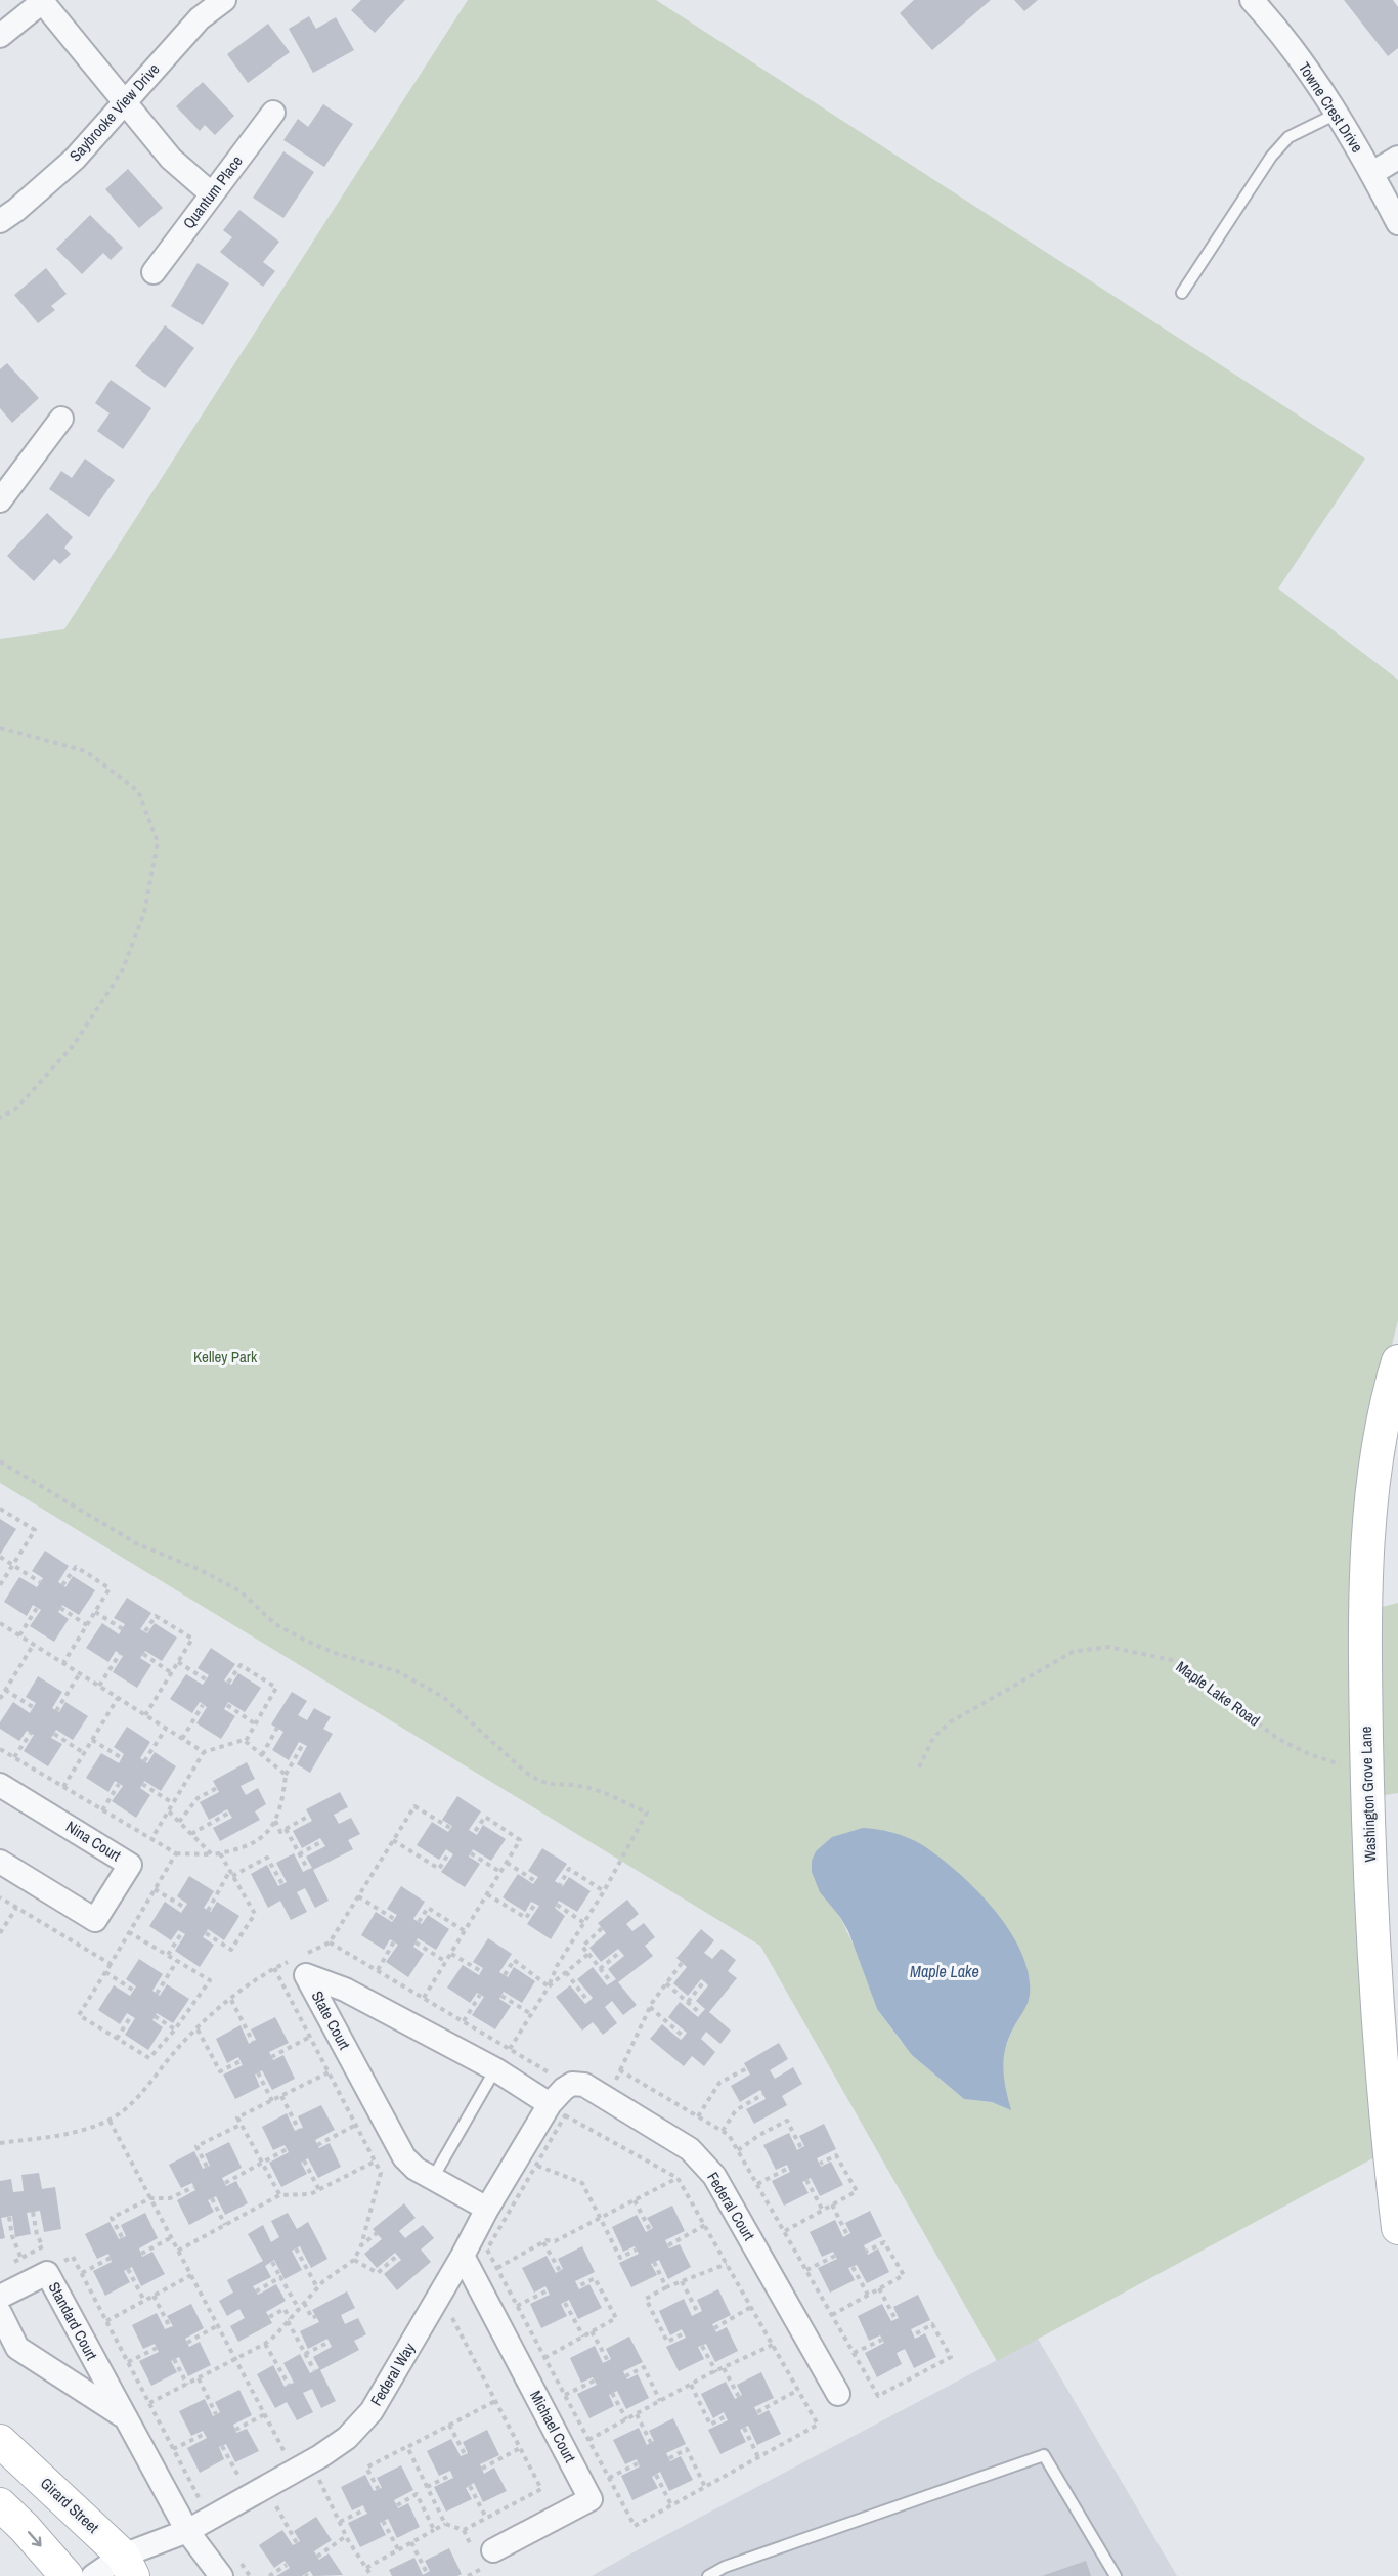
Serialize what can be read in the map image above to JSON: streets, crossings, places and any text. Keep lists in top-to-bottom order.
{
  "streets": {
    "street": [
      "Towne Crest Drive",
      "Saybrooke View Drive",
      "Quantum Place",
      "Washington Grove Lane",
      "Nina Court",
      "State Court",
      "Federal Court",
      "Standard Court",
      "Federal Way",
      "Michael Court",
      "Girard Street"
    ],
    "path": ["Maple Lake Road"]
  },
  "crossings": [
    ["Maple Lake Road", "Washington Grove Lane"],
    ["State Court", "Federal Court"],
    ["State Court", "Federal Way"],
    ["Federal Court", "Federal Way"],
    ["Standard Court", "Federal Way"],
    ["Federal Way", "Michael Court"],
    ["Federal Way", "Girard Street"]
  ],
  "water": ["Maple Lake"],
  "parks": ["Kelley Park"]
}
